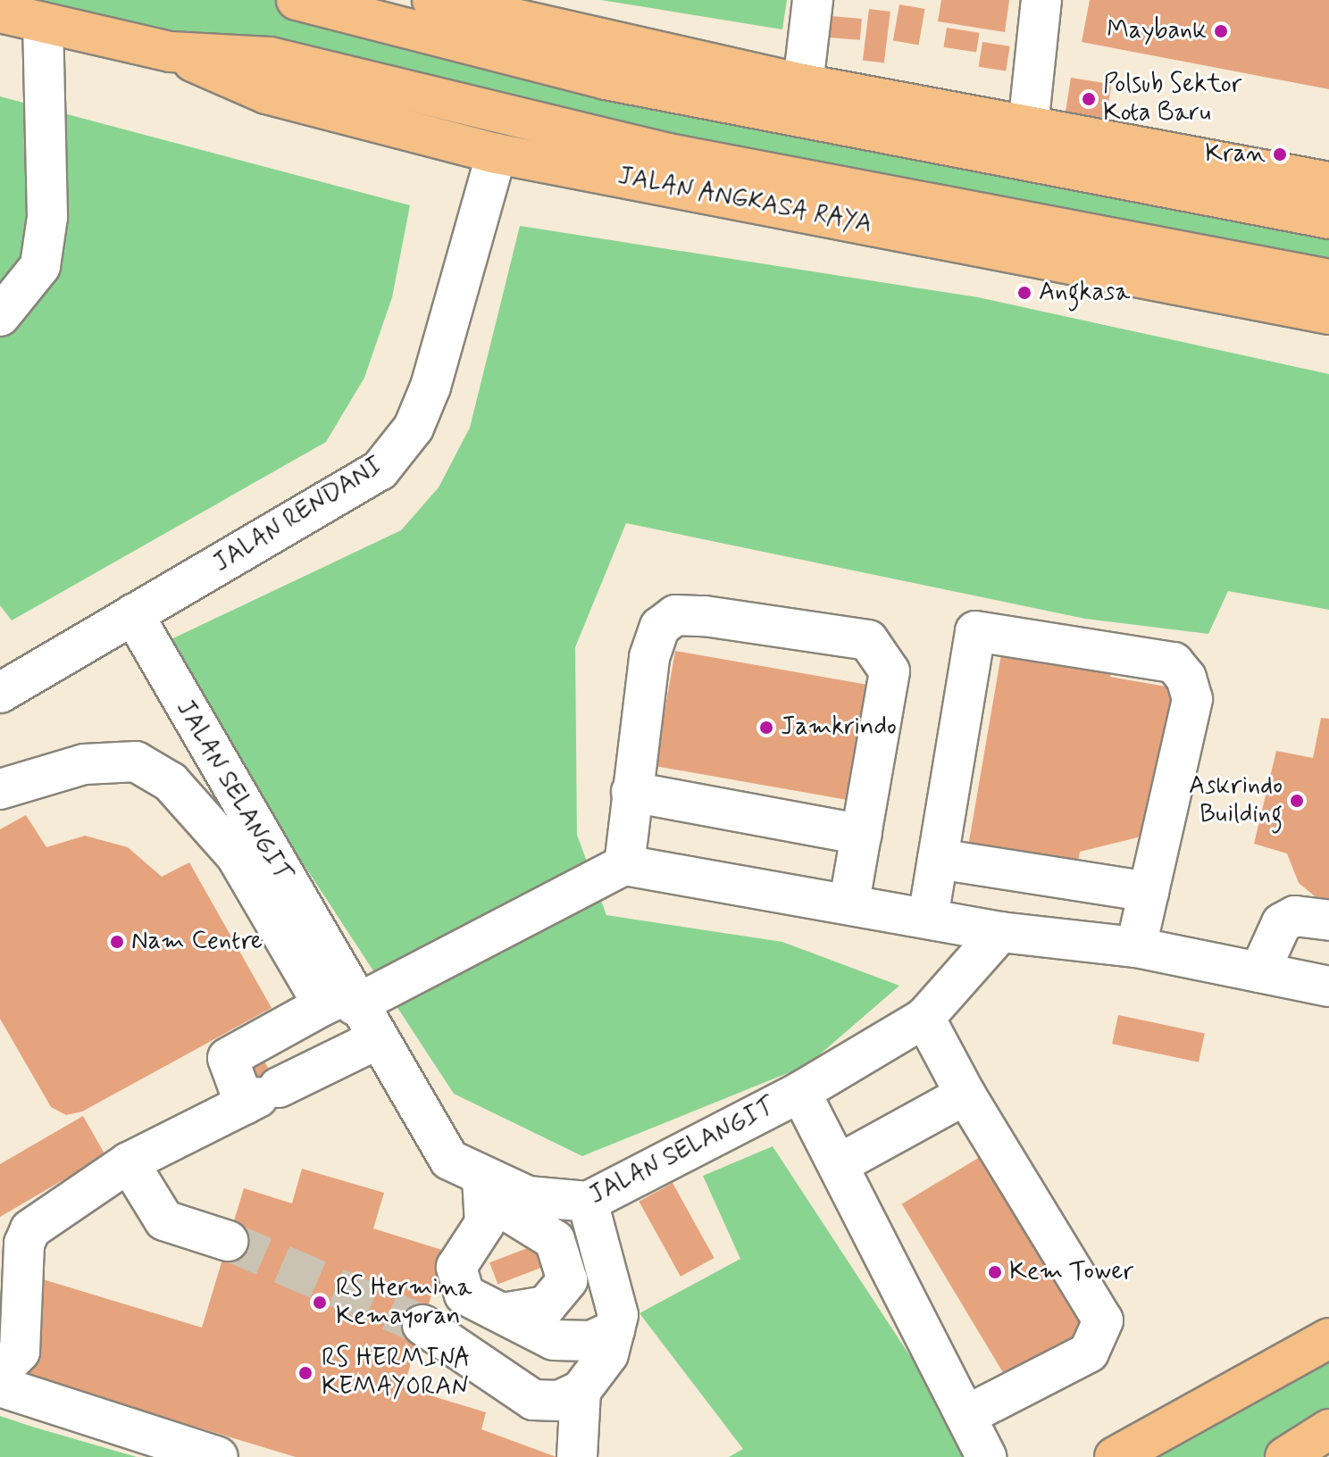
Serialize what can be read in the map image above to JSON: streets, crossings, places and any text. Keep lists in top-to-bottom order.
{
  "streets": {
    "main road": ["JALAN ANGKASA RAYA"],
    "street": ["JALAN RENDANI", "JALAN SELANGIT"]
  },
  "crossings": [
    ["JALAN ANGKASA RAYA", "JALAN RENDANI"],
    ["JALAN RENDANI", "JALAN SELANGIT"]
  ],
  "places": [
    "Maybank",
    "Polsub Sektor Kota Baru",
    "Kran",
    "Angkasa",
    "Jamkrindo",
    "Askrindo Building",
    "Nam Centre",
    "Kem Tower",
    "RS Hermina Kemayoran",
    "RS HERMINA KEMAYORAN"
  ]
}
